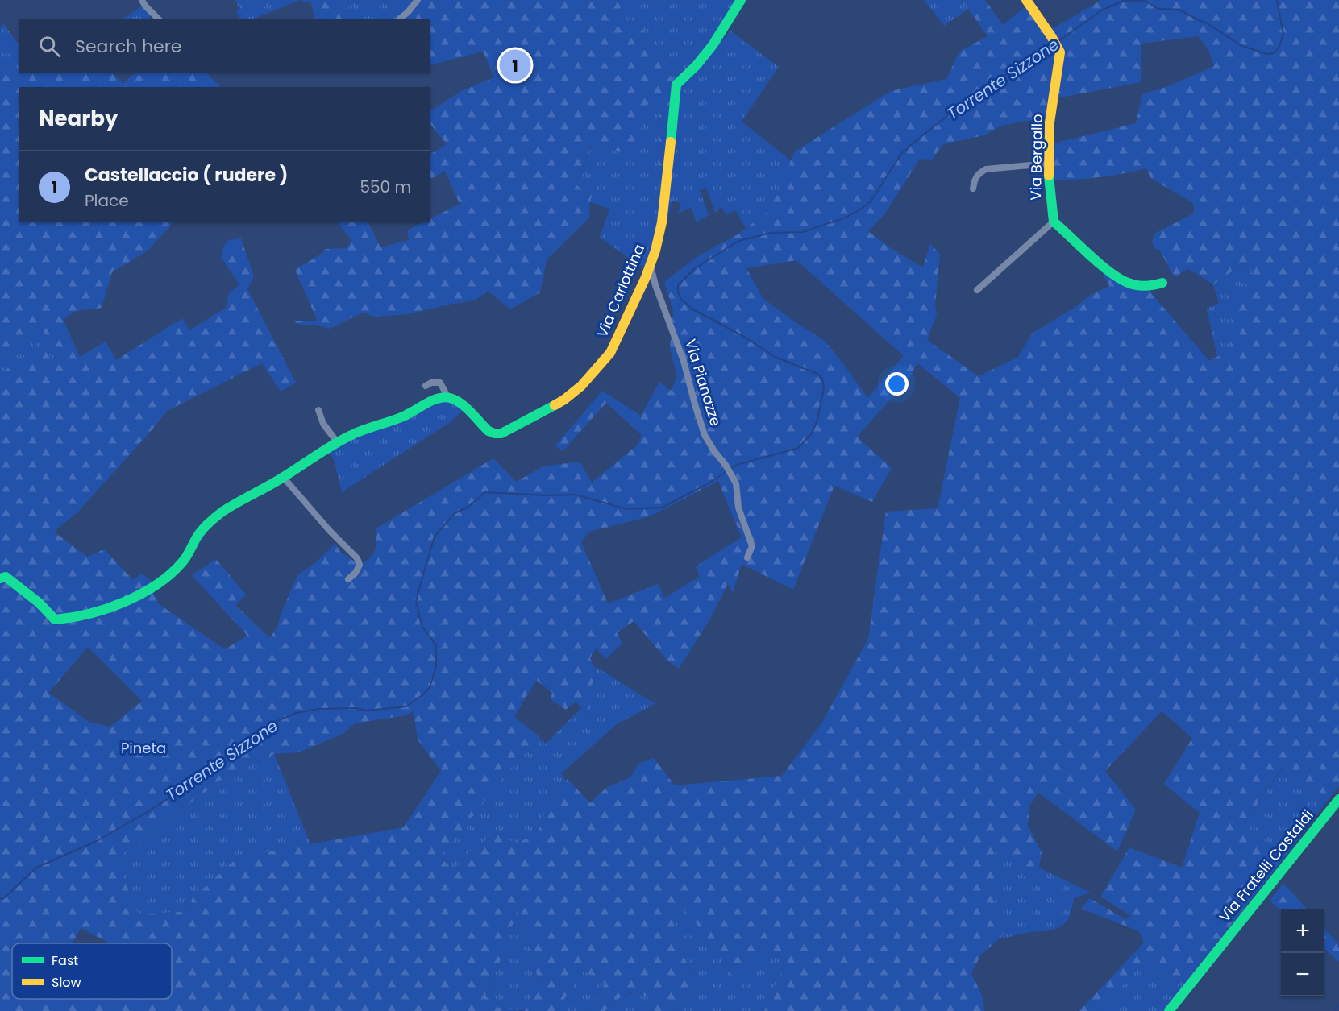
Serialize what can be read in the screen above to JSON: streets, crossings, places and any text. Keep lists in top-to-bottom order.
{
  "streets": {
    "street": [
      "Via Bergallo",
      "Via Carlottina",
      "Via Pianazze",
      "Via Fratelli Castaldi"
    ]
  },
  "crossings": [
    ["Via Carlottina", "Via Pianazze"]
  ],
  "water": ["Torrente Sizzone"],
  "parks": ["Pineta"],
  "legend": ["Fast", "Slow"],
  "page": {
    "search": "Search here",
    "pins": "1",
    "heading": "Nearby",
    "list": [
      {
        "mark": "1",
        "name": "Castellaccio ( rudere )",
        "note": "Place",
        "value": "550 m"
      }
    ],
    "map_buttons": ["+", "−"]
  }
}
